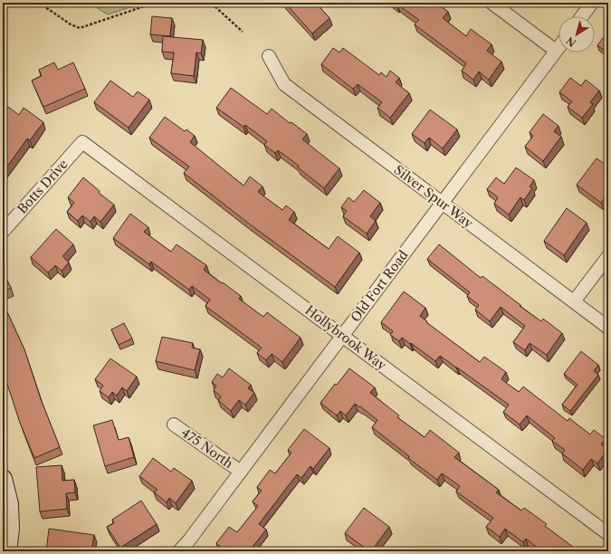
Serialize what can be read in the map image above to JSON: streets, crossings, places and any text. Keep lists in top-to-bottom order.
{
  "streets": {
    "street": [
      "Botts Drive",
      "Silver Spur Way",
      "Old Fort Road",
      "Hollybrook Way",
      "475 North"
    ]
  },
  "crossings": [
    ["Botts Drive", "Hollybrook Way"],
    ["Silver Spur Way", "Old Fort Road"],
    ["Old Fort Road", "Hollybrook Way"],
    ["Old Fort Road", "475 North"]
  ],
  "north": "bottom left"
}
